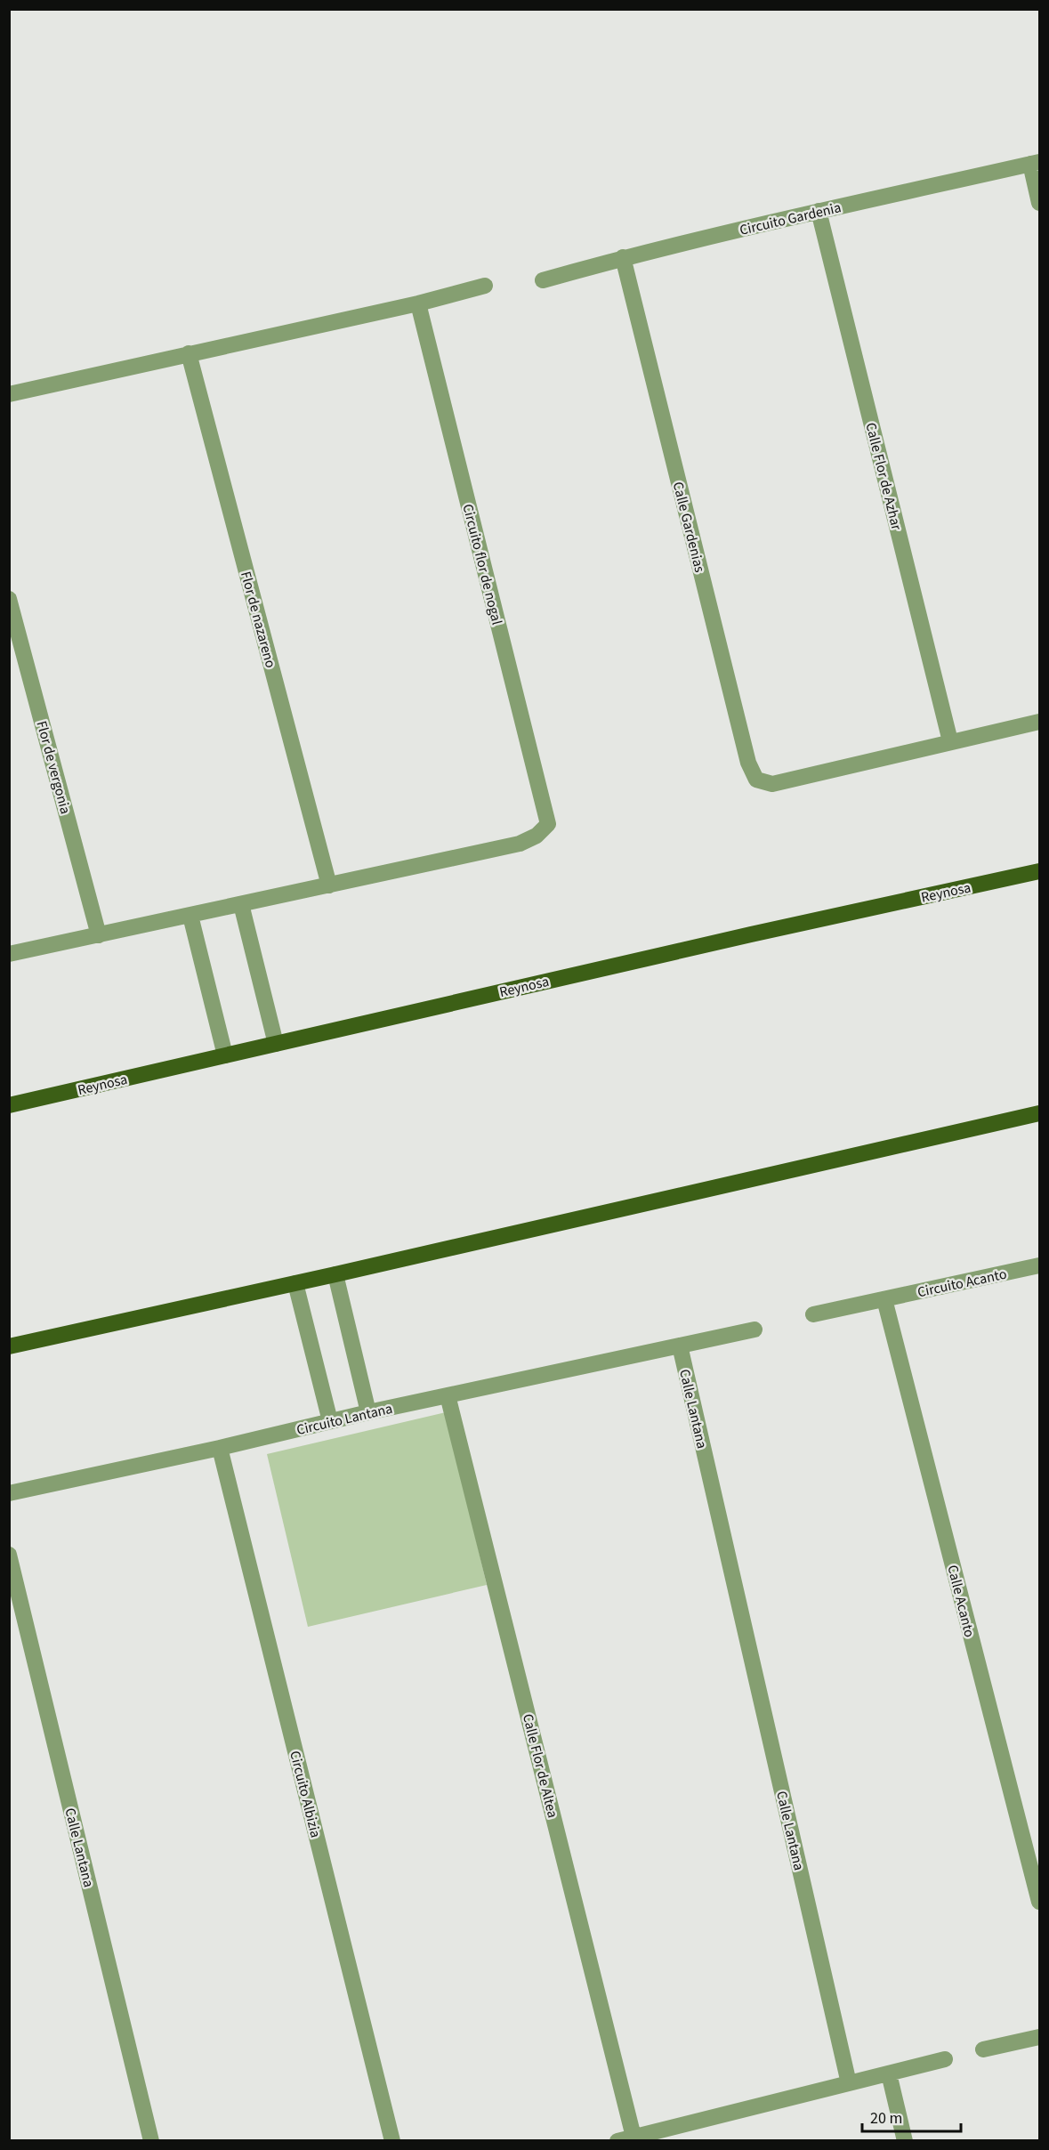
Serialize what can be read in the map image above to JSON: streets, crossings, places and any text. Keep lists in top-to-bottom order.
{
  "streets": {
    "main road": ["Reynosa"],
    "street": [
      "Circuito Gardenia",
      "Calle Flor de Azhar",
      "Calle Gardenias",
      "Circuito flor de nogal",
      "Flor de nazareno",
      "Flor de vergonia",
      "Circuito Acanto",
      "Calle Lantana",
      "Circuito Lantana",
      "Calle Acanto",
      "Calle Flor de Altea",
      "Circuito Albizia"
    ]
  },
  "crossings": [
    ["Circuito Gardenia", "Calle Flor de Azhar"],
    ["Circuito Gardenia", "Calle Gardenias"],
    ["Calle Flor de Azhar", "Calle Gardenias"],
    ["Circuito flor de nogal", "Flor de nazareno"],
    ["Circuito Acanto", "Calle Acanto"],
    ["Calle Lantana", "Circuito Lantana"],
    ["Circuito Lantana", "Calle Flor de Altea"],
    ["Circuito Lantana", "Circuito Albizia"]
  ],
  "scale_bar": "20 m"
}
